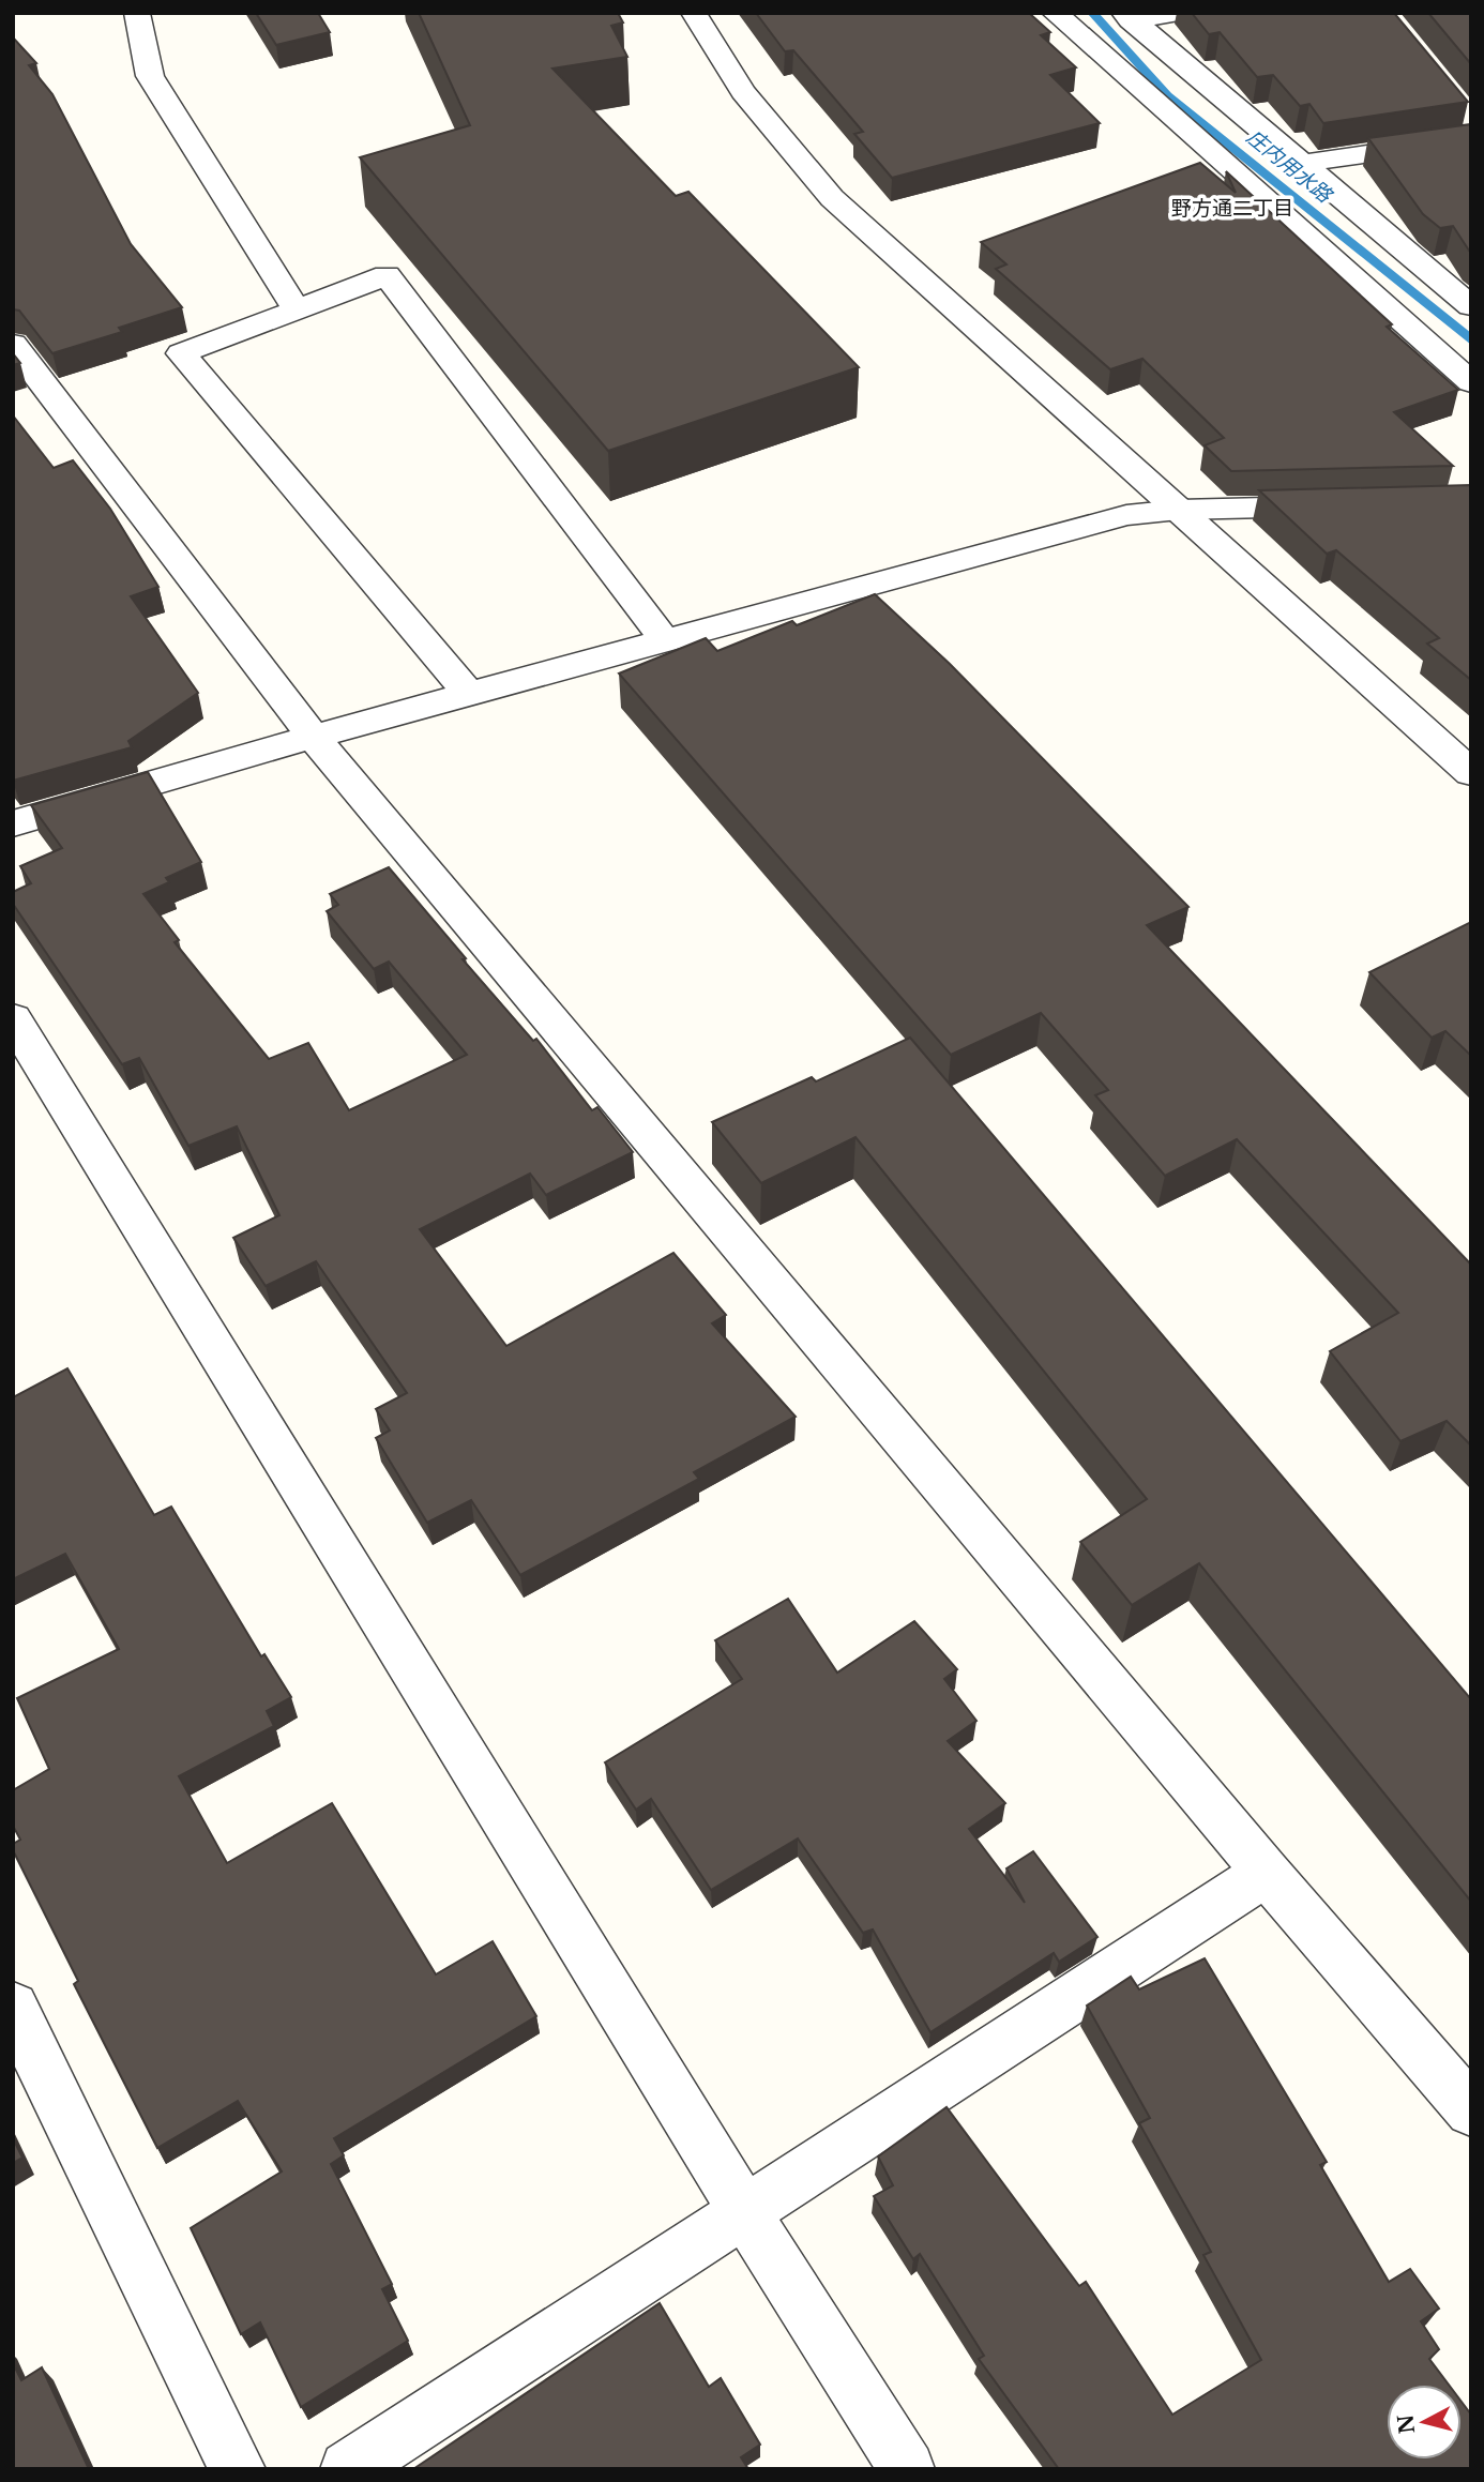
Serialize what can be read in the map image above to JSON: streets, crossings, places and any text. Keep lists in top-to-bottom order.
{
  "districts": ["野方通二丁目"],
  "water": ["庄内用水路"],
  "north": "left"
}
